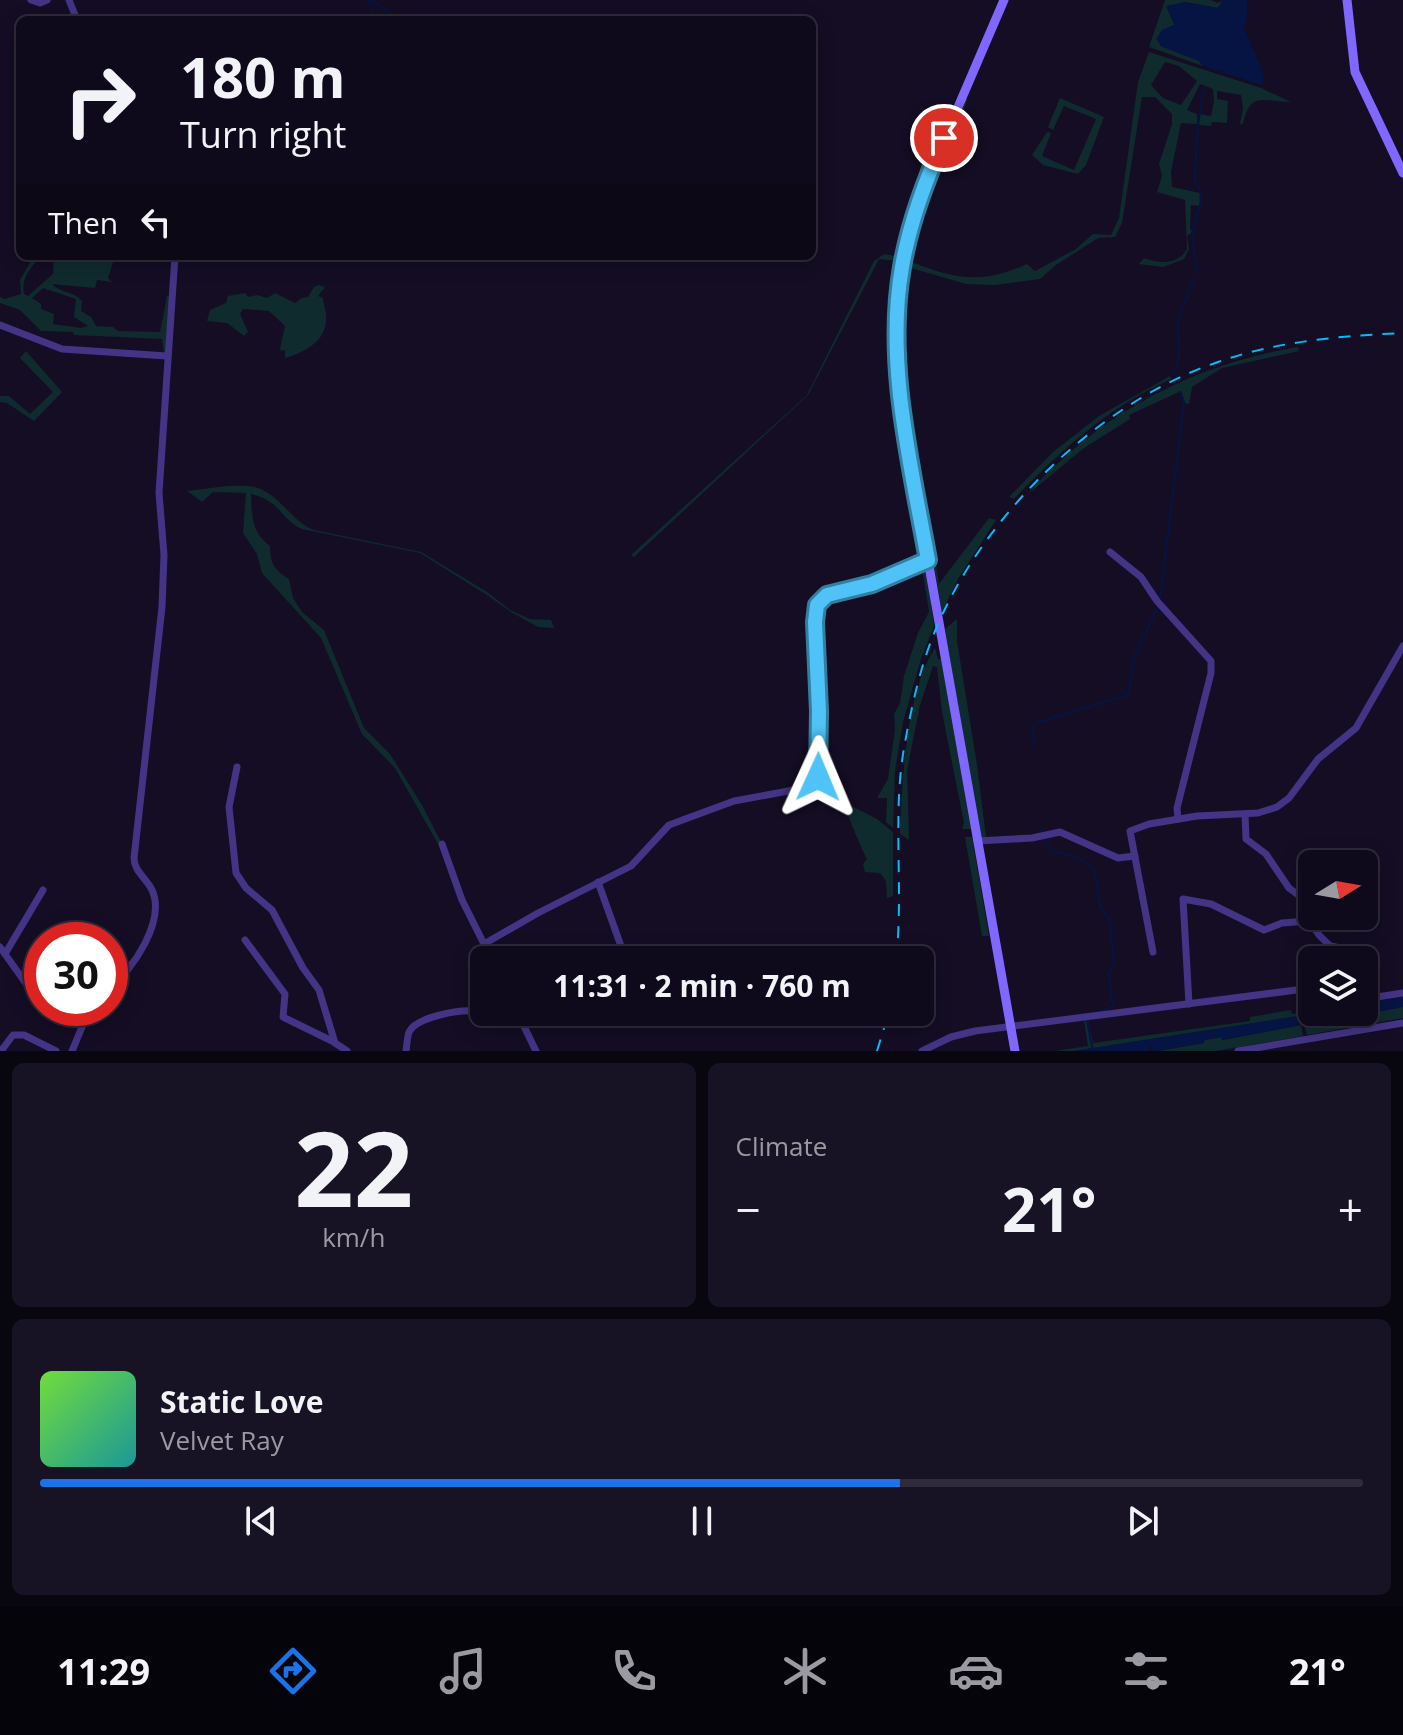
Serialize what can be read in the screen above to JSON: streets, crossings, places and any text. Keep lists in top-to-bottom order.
{
  "north": "right",
  "page": {
    "turn": ["180 m", "Turn right"],
    "then": "Then",
    "limit": "30",
    "trip": "11:31 · 2 min · 760 m",
    "tile": [
      ["22", "km/h"],
      "Climate"
    ],
    "heat": ["−", "21°", "+"],
    "song": ["Static Love", "Velvet Ray"],
    "tabs": ["11:29", "21°"]
  }
}
